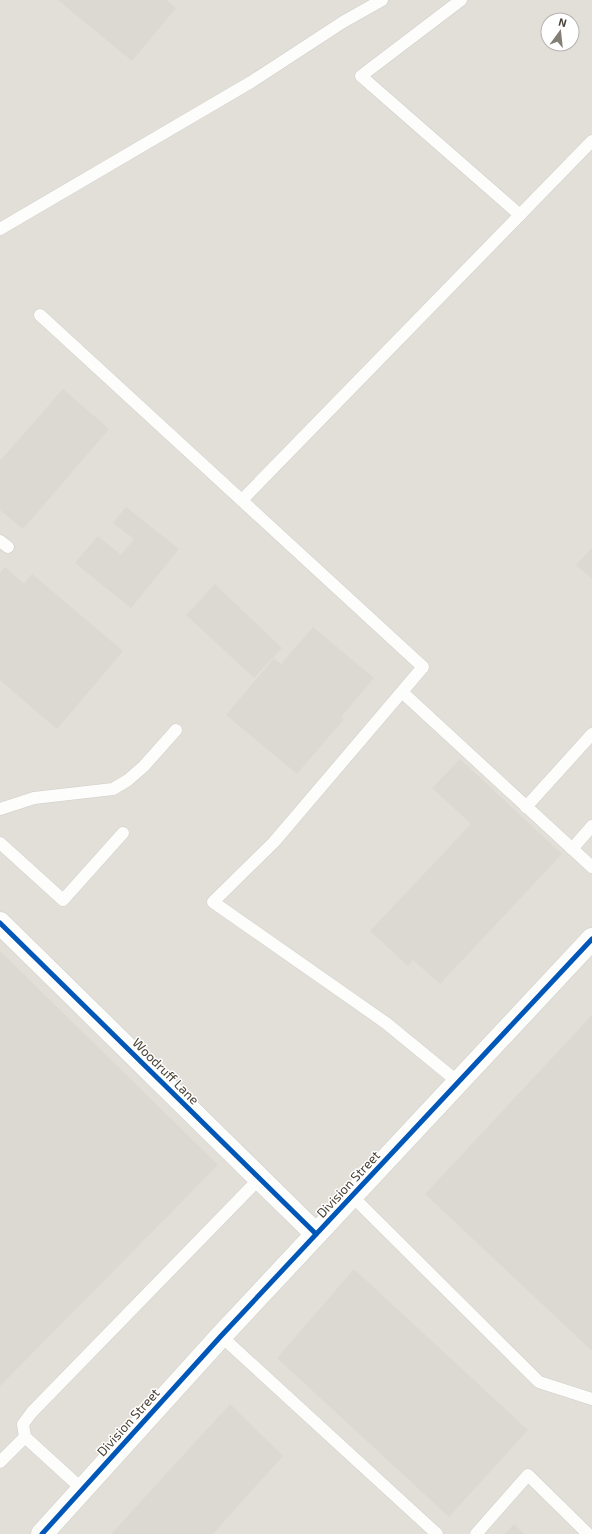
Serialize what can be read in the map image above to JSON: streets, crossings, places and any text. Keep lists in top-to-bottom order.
{
  "streets": {
    "street": ["Woodruff Lane", "Division Street"]
  },
  "crossings": [
    ["Woodruff Lane", "Division Street"]
  ],
  "north": "top"
}
